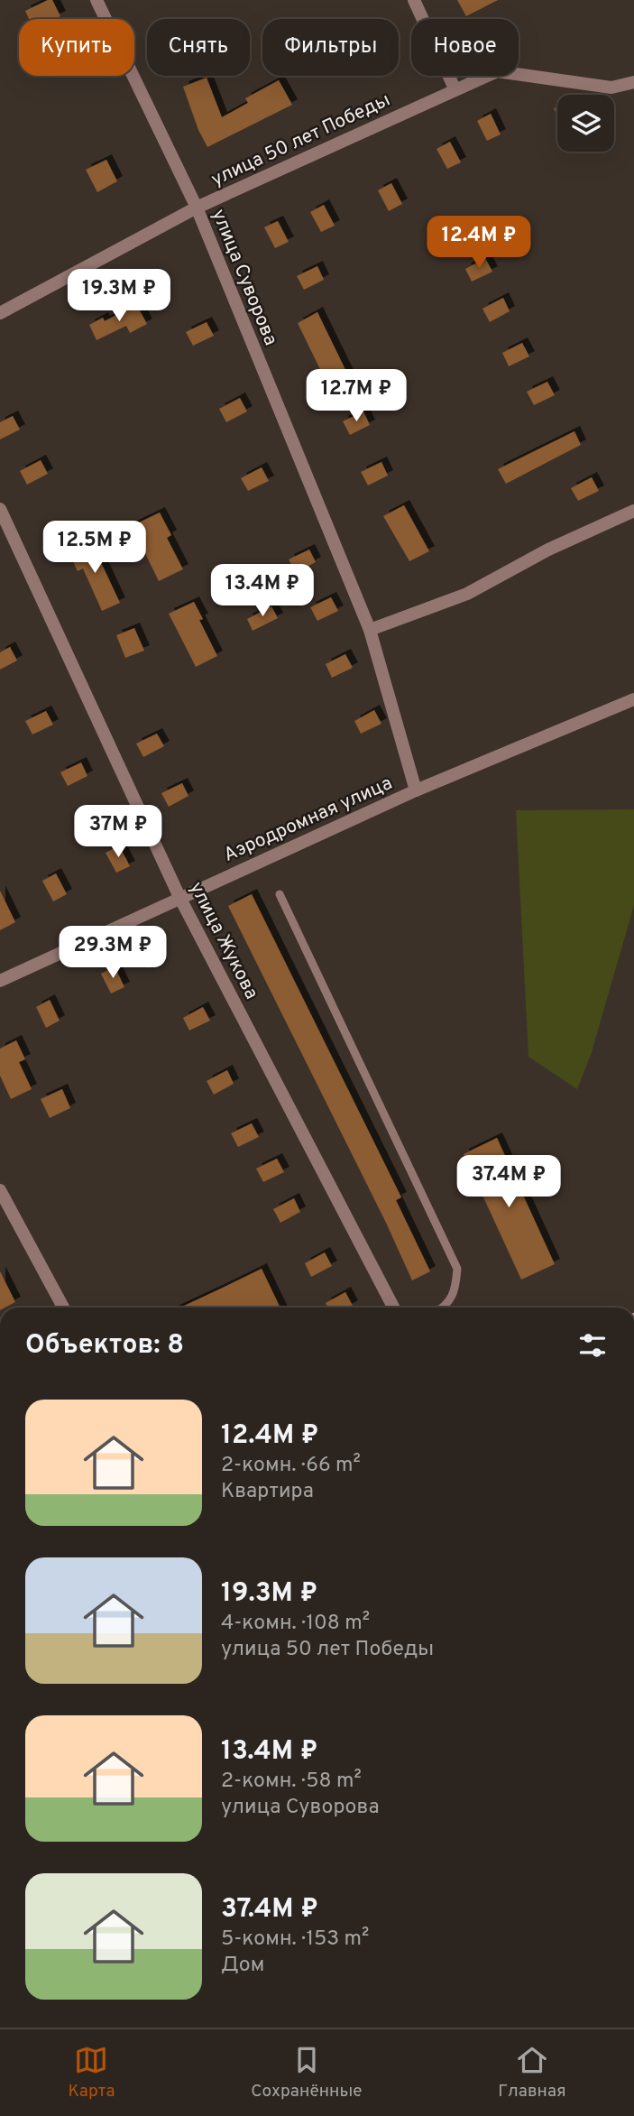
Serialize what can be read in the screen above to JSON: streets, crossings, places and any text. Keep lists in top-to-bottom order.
{
  "streets": {
    "street": [
      "улица 50 лет Победы",
      "улица Суворова",
      "Аэродромная улица",
      "улица Жукова"
    ]
  },
  "crossings": [
    ["улица 50 лет Победы", "улица Суворова"],
    ["улица Суворова", "Аэродромная улица"],
    ["Аэродромная улица", "улица Жукова"]
  ],
  "page": {
    "chip": [
      "Купить",
      "Снять",
      "Фильтры",
      "Новое"
    ],
    "price": [
      "12.4M ₽",
      "19.3M ₽",
      "12.7M ₽",
      "12.5M ₽",
      "13.4M ₽",
      "37M ₽",
      "29.3M ₽",
      "37.4M ₽"
    ],
    "heading": "Объектов: 8",
    "list": [
      {
        "name": "12.4M ₽",
        "note": "2-комн. · 66 m² · Квартира"
      },
      {
        "name": "19.3M ₽",
        "note": "4-комн. · 108 m² · улица 50 лет Победы"
      },
      {
        "name": "13.4M ₽",
        "note": "2-комн. · 58 m² · улица Суворова"
      },
      {
        "name": "37.4M ₽",
        "note": "5-комн. · 153 m² · Дом"
      }
    ],
    "tabs": ["Карта", "Сохранённые", "Главная"]
  }
}
